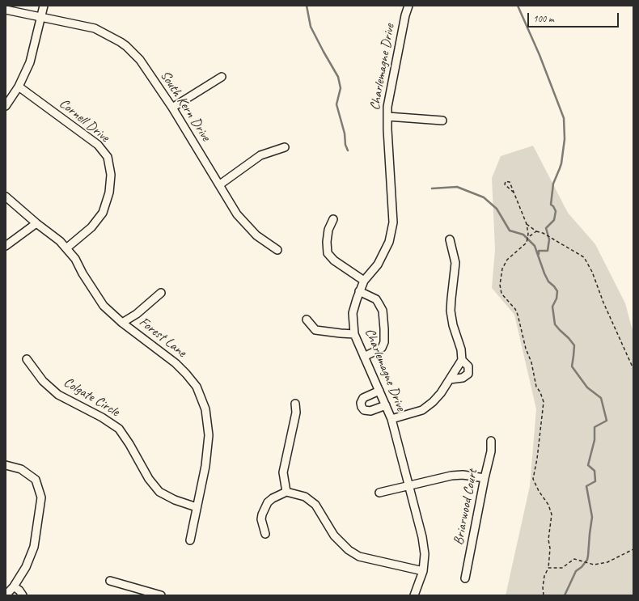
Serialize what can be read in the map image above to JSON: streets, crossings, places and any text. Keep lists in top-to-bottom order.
{
  "streets": {
    "street": [
      "Charlemagne Drive",
      "South Kern Drive",
      "Cornell Drive",
      "Forest Lane",
      "Colgate Circle",
      "Briarwood Court"
    ]
  },
  "crossings": [
    ["Cornell Drive", "Forest Lane"],
    ["Forest Lane", "Colgate Circle"]
  ],
  "scale_bar": "100 m"
}
